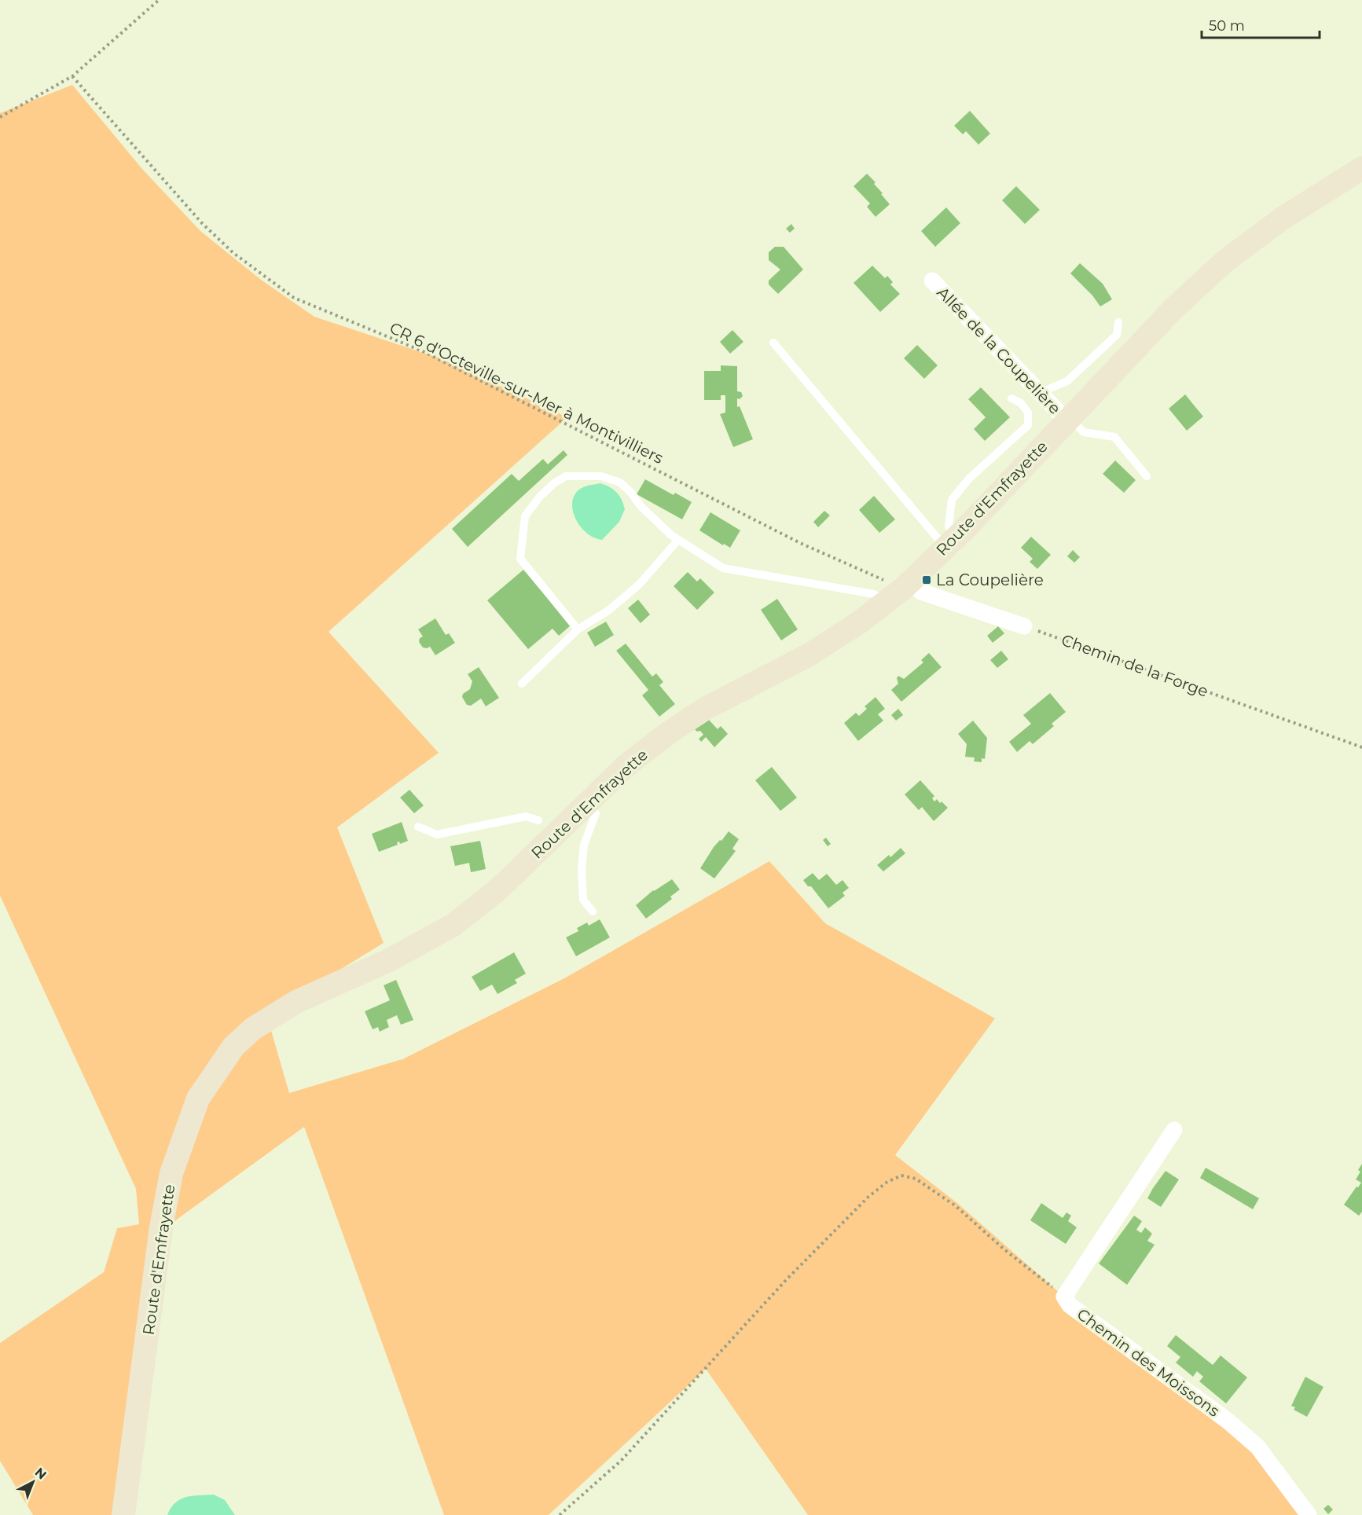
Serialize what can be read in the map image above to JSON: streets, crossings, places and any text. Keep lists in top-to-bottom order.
{
  "streets": {
    "street": ["Allée de la Coupelière", "Route d'Emfrayette", "Chemin des Moissons"],
    "path": ["CR 6 d'Octeville-sur-Mer à Montivilliers", "Chemin de la Forge"]
  },
  "crossings": [
    ["Allée de la Coupelière", "Route d'Emfrayette"],
    ["CR 6 d'Octeville-sur-Mer à Montivilliers", "Route d'Emfrayette"]
  ],
  "places": {
    "transit": ["La Coupelière"]
  },
  "scale_bar": "50 m",
  "north": "top right"
}
